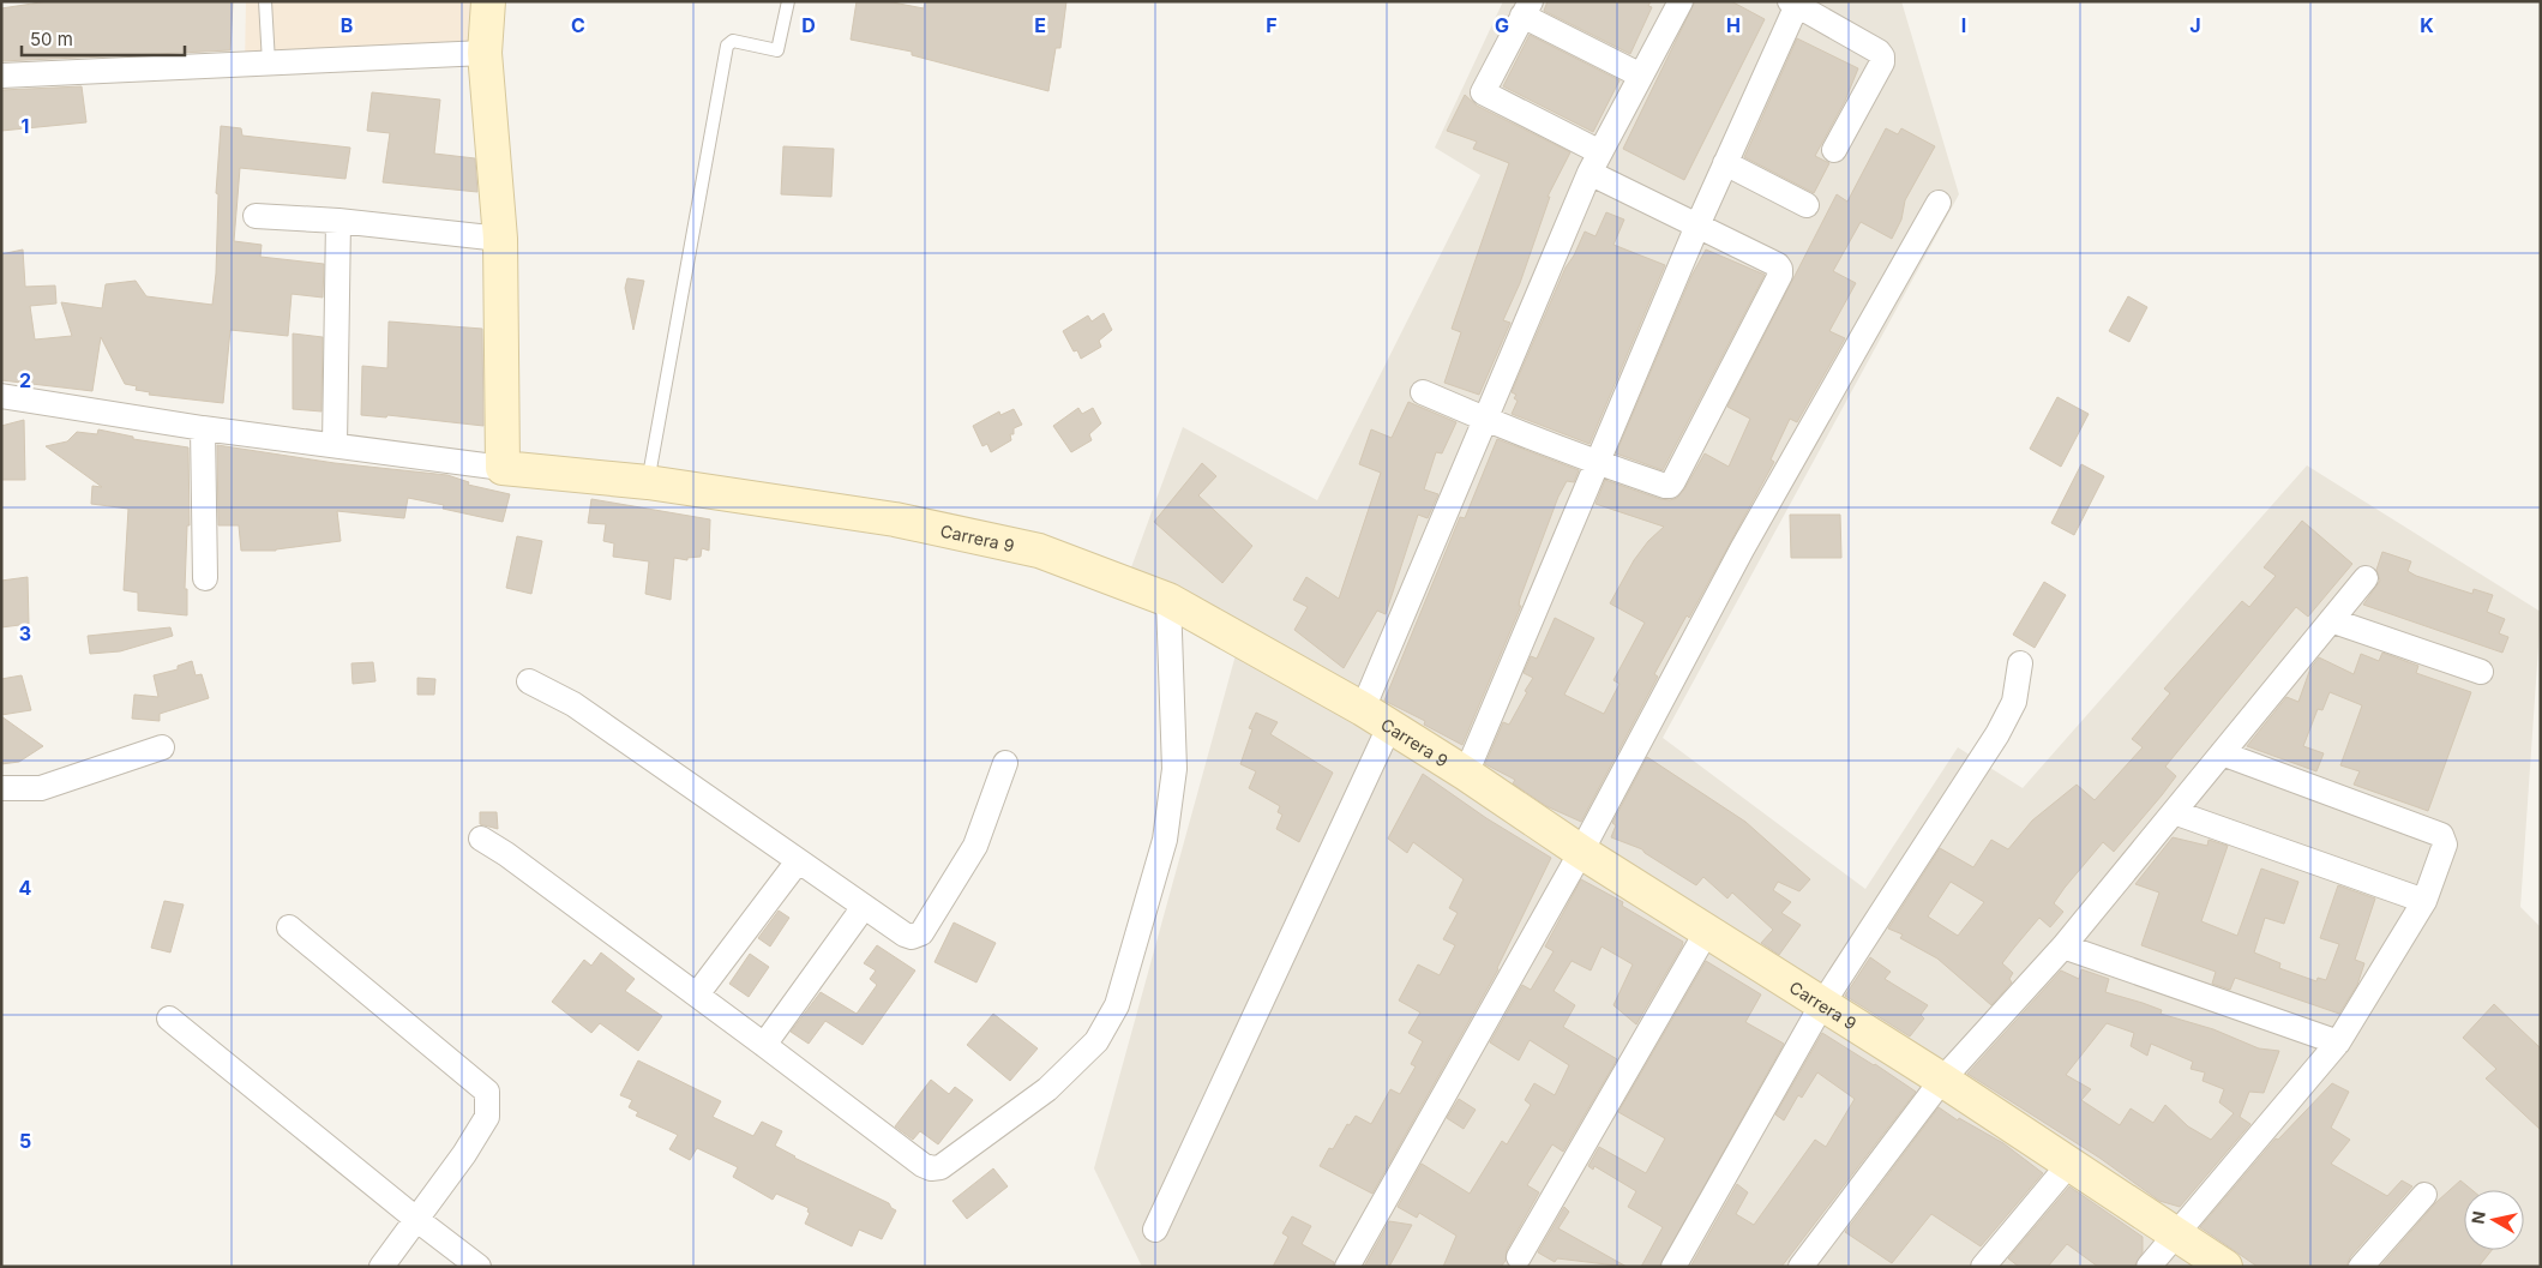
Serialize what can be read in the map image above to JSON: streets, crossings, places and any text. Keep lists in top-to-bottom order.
{
  "streets": {
    "main road": ["Carrera 9"]
  },
  "scale_bar": "50 m",
  "north": "left",
  "grid": {
    "columns": [
      "B",
      "C",
      "D",
      "E",
      "F",
      "G",
      "H",
      "I",
      "J",
      "K"
    ],
    "rows": [
      "1",
      "2",
      "3",
      "4",
      "5"
    ]
  }
}
